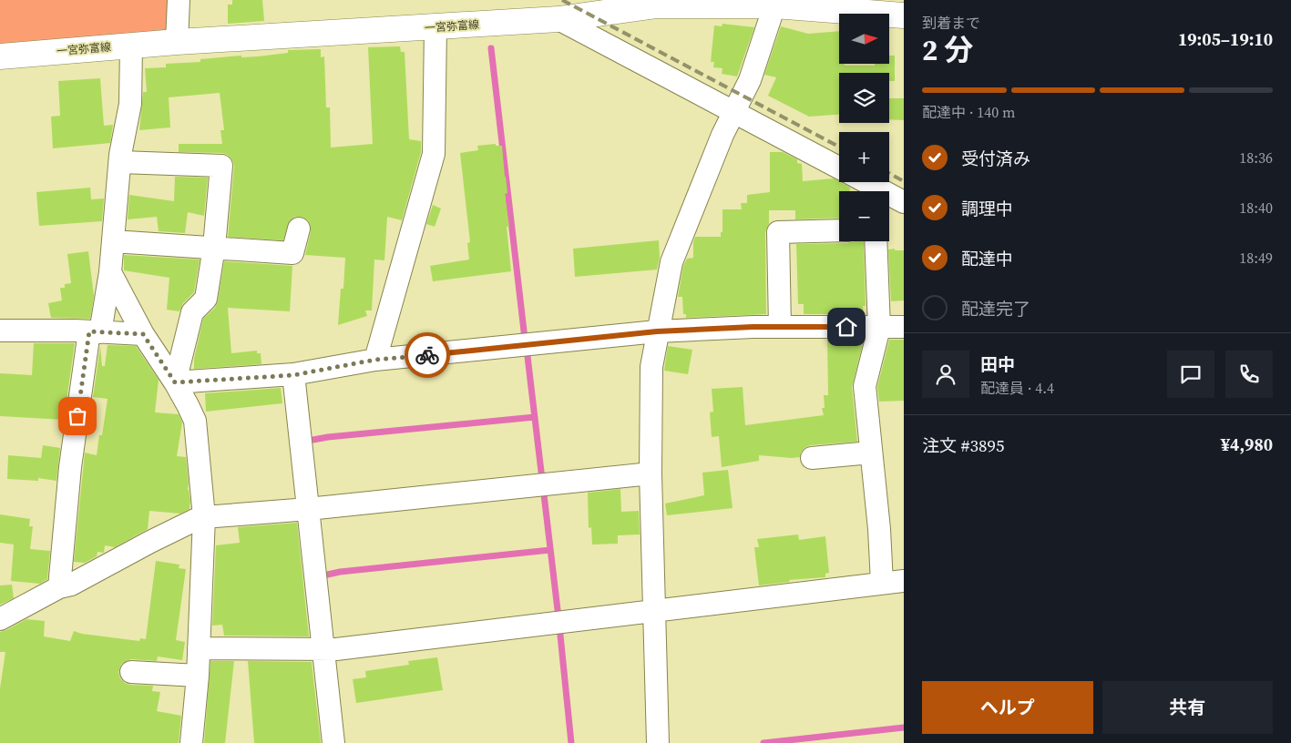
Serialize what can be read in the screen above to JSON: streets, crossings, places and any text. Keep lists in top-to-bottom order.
{
  "streets": {
    "main road": ["一宮弥富線"]
  },
  "north": "right",
  "page": {
    "heading": ["2 分", "到着まで", "19:05–19:10"],
    "panel": [
      "田中",
      "配達員 · 4.4",
      "注文 #3895",
      "¥4,980"
    ],
    "map_buttons": ["+", "−"],
    "bar": "配達中 · 140 m",
    "list": [
      ["受付済み", "18:36"],
      ["調理中", "18:40"],
      ["配達中", "18:49"],
      "配達完了"
    ],
    "buttons": ["ヘルプ", "共有"]
  }
}
